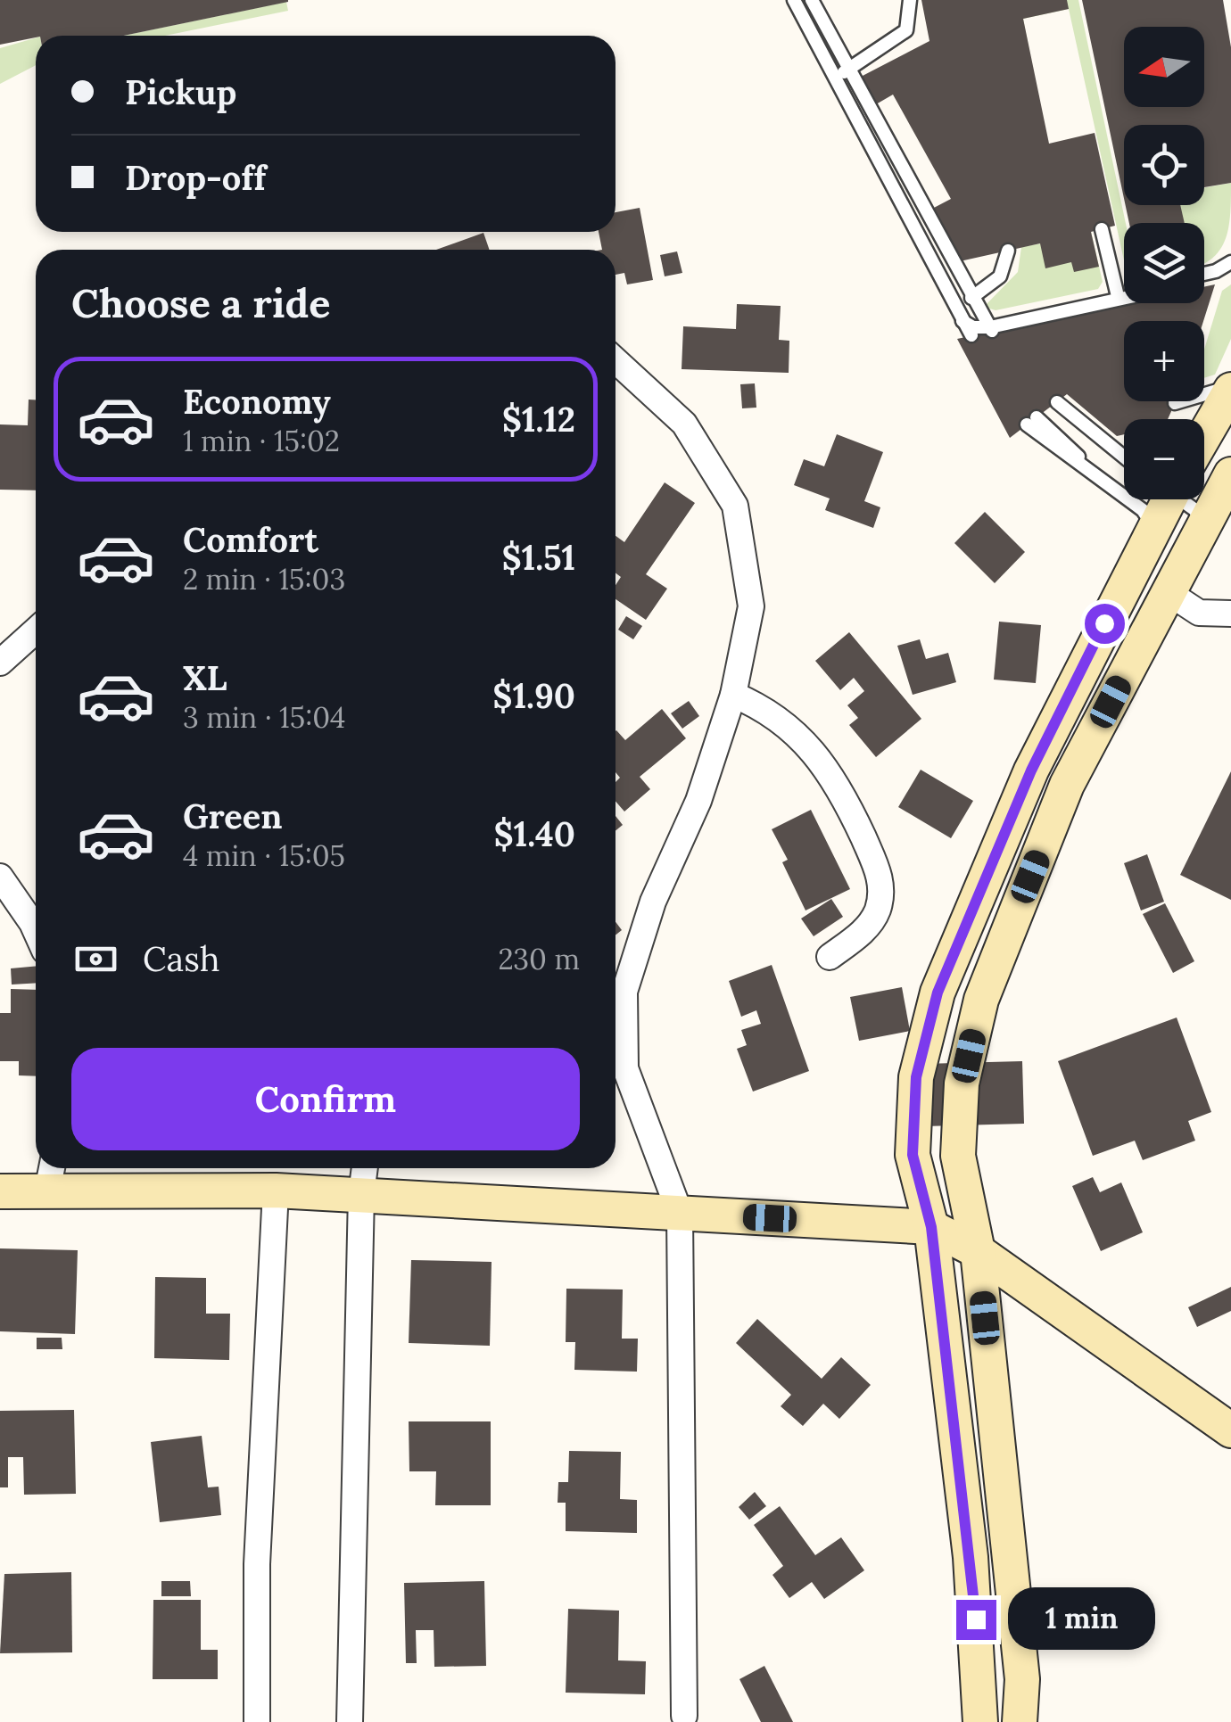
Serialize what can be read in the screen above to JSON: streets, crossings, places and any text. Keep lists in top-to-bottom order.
{
  "north": "left",
  "page": {
    "map_buttons": ["+", "−"],
    "banner": ["Pickup", "Drop-off"],
    "heading": "Choose a ride",
    "list": [
      {
        "name": "Economy",
        "note": "1 min · 15:02",
        "value": "$1.12"
      },
      {
        "name": "Comfort",
        "note": "2 min · 15:03",
        "value": "$1.51"
      },
      {
        "name": "XL",
        "note": "3 min · 15:04",
        "value": "$1.90"
      },
      {
        "name": "Green",
        "note": "4 min · 15:05",
        "value": "$1.40"
      }
    ],
    "pay": ["Cash", "230 m"],
    "buttons": "Confirm",
    "bubble": "1 min"
  }
}
